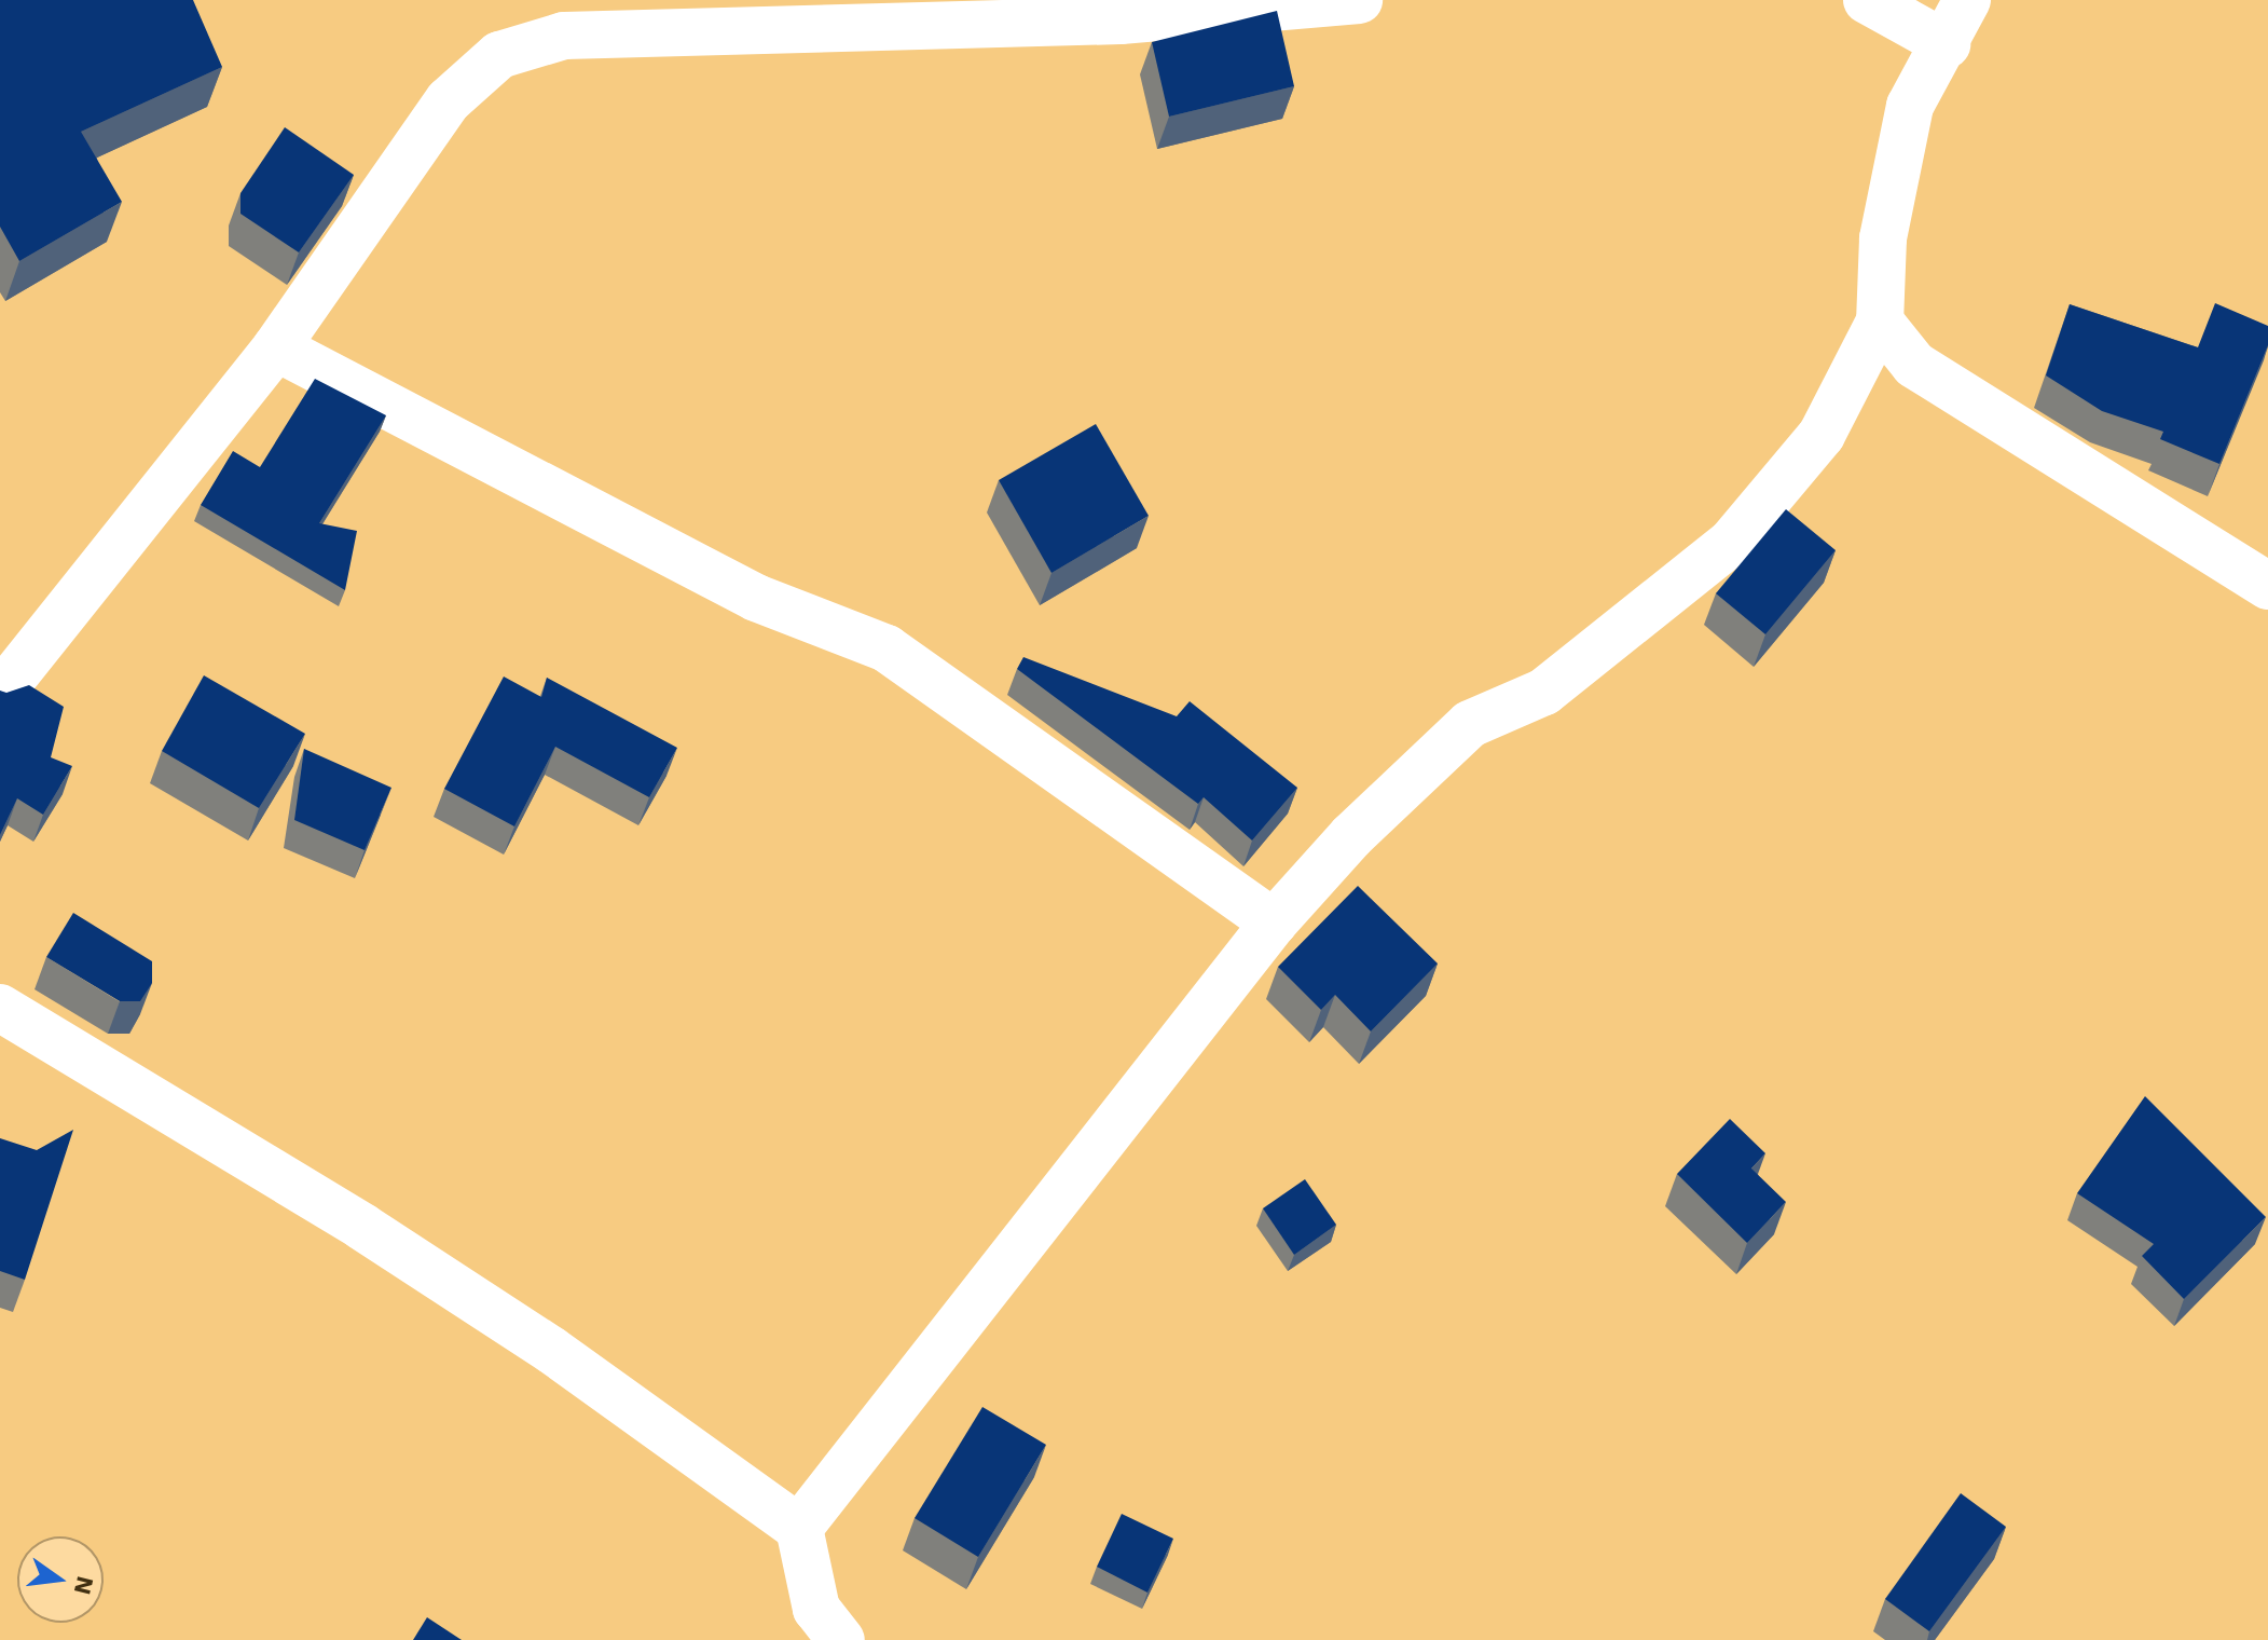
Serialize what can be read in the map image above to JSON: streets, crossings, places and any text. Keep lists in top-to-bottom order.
{
  "north": "right"
}
